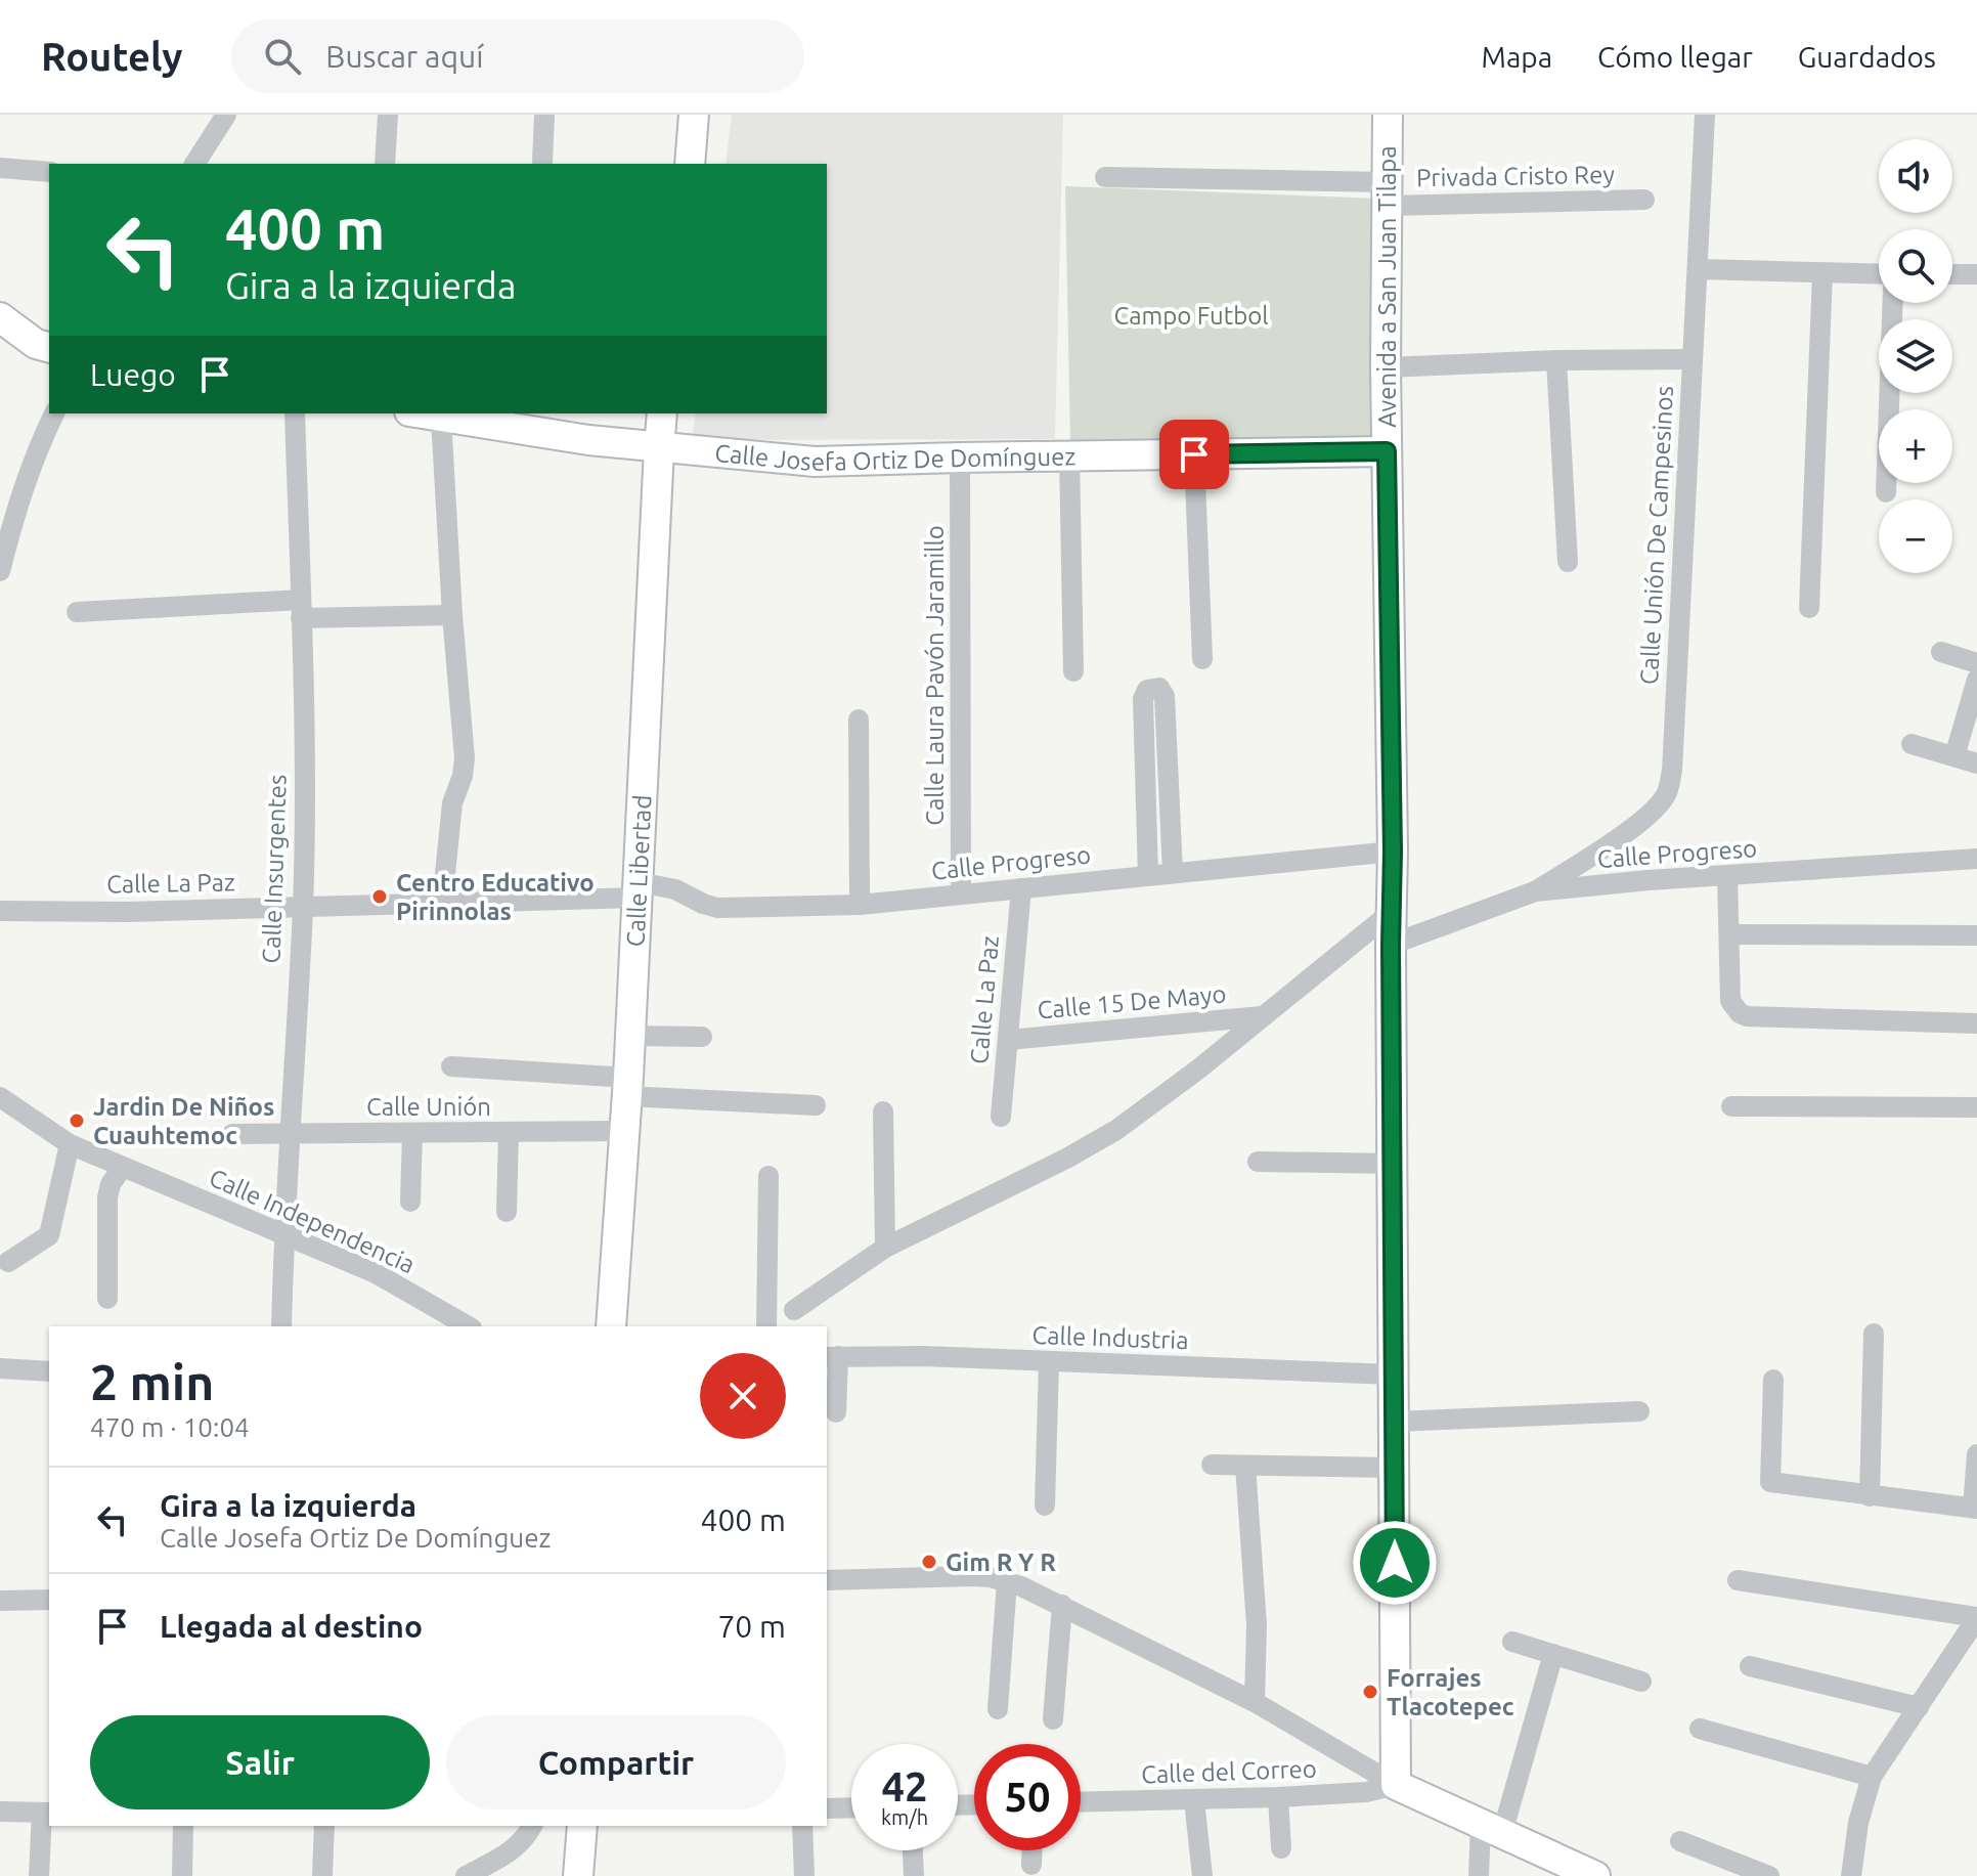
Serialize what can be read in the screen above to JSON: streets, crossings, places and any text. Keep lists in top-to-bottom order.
{
  "streets": {
    "main road": ["Avenida a San Juan Tilapa", "Calle Josefa Ortiz De Domínguez", "Calle Libertad"],
    "street": [
      "Privada Cristo Rey",
      "Calle Unión De Campesinos",
      "Calle Laura Pavón Jaramillo",
      "Calle Progreso",
      "Calle Insurgentes",
      "Calle La Paz",
      "Calle 15 De Mayo",
      "Calle Unión",
      "Calle Independencia",
      "Calle Industria",
      "Calle del Correo"
    ]
  },
  "crossings": [
    ["Privada Cristo Rey", "Avenida a San Juan Tilapa"],
    ["Avenida a San Juan Tilapa", "Calle Josefa Ortiz De Domínguez"],
    ["Avenida a San Juan Tilapa", "Calle Progreso"],
    ["Avenida a San Juan Tilapa", "Calle Industria"],
    ["Avenida a San Juan Tilapa", "Calle del Correo"],
    ["Calle Josefa Ortiz De Domínguez", "Calle Laura Pavón Jaramillo"],
    ["Calle Josefa Ortiz De Domínguez", "Calle Libertad"],
    ["Calle Unión De Campesinos", "Calle Progreso"],
    ["Calle Laura Pavón Jaramillo", "Calle Progreso"],
    ["Calle Progreso", "Calle Libertad"],
    ["Calle Progreso", "Calle La Paz"],
    ["Calle Insurgentes", "Calle La Paz"],
    ["Calle Insurgentes", "Calle Unión"],
    ["Calle Insurgentes", "Calle Independencia"],
    ["Calle Libertad", "Calle La Paz"],
    ["Calle Libertad", "Calle Unión"],
    ["Calle La Paz", "Calle 15 De Mayo"]
  ],
  "parks": ["Campo Futbol"],
  "places": [
    "Centro Educativo Pirinnolas",
    "Jardin De Niños Cuauhtemoc",
    "Gim R Y R",
    "Forrajes Tlacotepec"
  ],
  "page": {
    "header": "Routely",
    "search": "Buscar aquí",
    "nav": ["Mapa", "Cómo llegar", "Guardados"],
    "map_buttons": ["+", "−"],
    "turn": ["400 m", "Gira a la izquierda"],
    "then": "Luego",
    "heading": ["2 min", "470 m · 10:04"],
    "list": [
      {
        "name": "Gira a la izquierda",
        "note": "Calle Josefa Ortiz De Domínguez",
        "value": "400 m"
      },
      {
        "name": "Llegada al destino",
        "value": "70 m"
      }
    ],
    "buttons": ["Salir", "Compartir"],
    "speed": "42 km/h",
    "limit": "50"
  }
}
